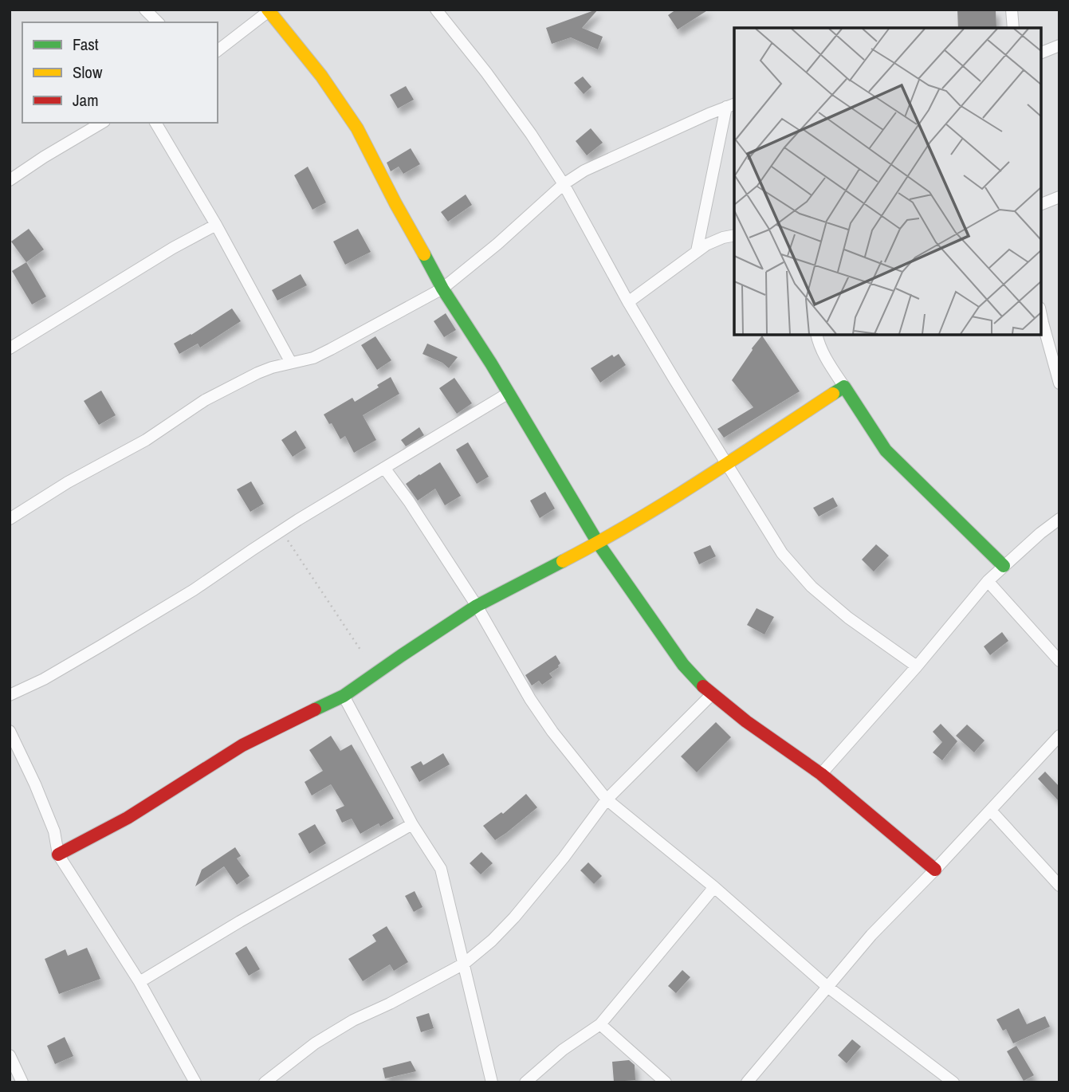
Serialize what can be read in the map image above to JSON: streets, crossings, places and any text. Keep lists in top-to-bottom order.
{
  "legend": ["Fast", "Slow", "Jam"]
}
